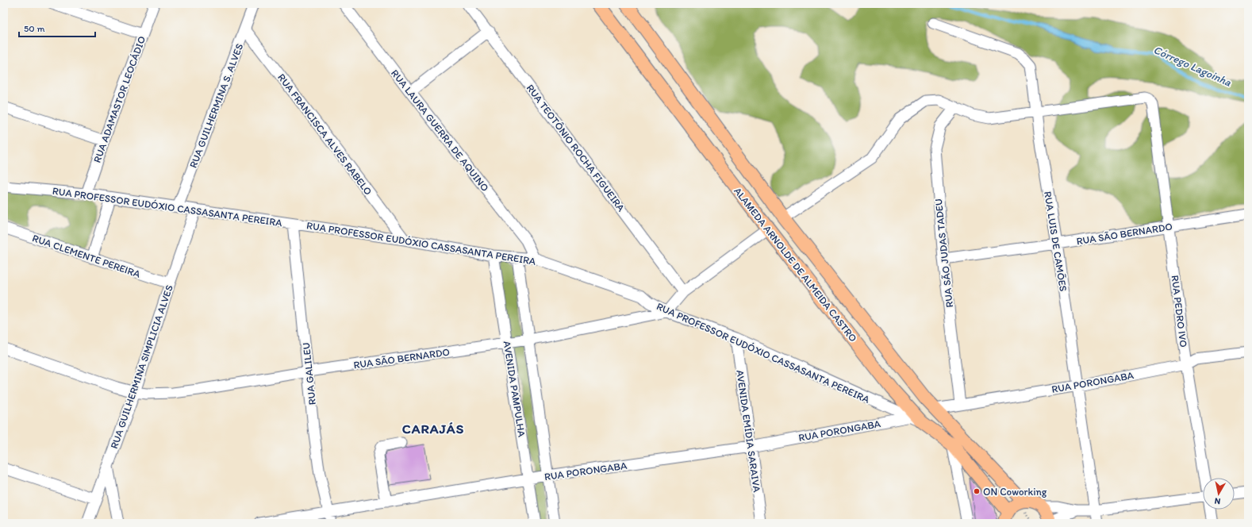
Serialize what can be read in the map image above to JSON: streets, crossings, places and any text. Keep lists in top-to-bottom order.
{
  "streets": {
    "main road": ["ALAMEDA ARNOLDE DE ALMEIDA CASTRO"],
    "street": [
      "RUA ADAMASTOR LEOCÁDIO",
      "RUA GUILHERMINA S. ALVES",
      "RUA LAURA GUERRA DE AQUINO",
      "RUA FRANCISCA ALVES RABELO",
      "RUA TEOTÔNIO ROCHA FIGUEIRA",
      "RUA PROFESSOR EUDÓXIO CASSASANTA PEREIRA",
      "RUA SÃO BERNARDO",
      "RUA LUIS DE CAMÕES",
      "RUA SÃO JUDAS TADEU",
      "RUA CLEMENTE PEREIRA",
      "RUA PEDRO IVO",
      "RUA GUILHERMINA SIMPLICIA ALVES",
      "RUA GALILEU",
      "RUA PORONGABA",
      "AVENIDA PAMPULHA",
      "AVENIDA EMÍDIA SARAIVA"
    ]
  },
  "crossings": [
    ["RUA ADAMASTOR LEOCÁDIO", "RUA PROFESSOR EUDÓXIO CASSASANTA PEREIRA"],
    ["RUA GUILHERMINA S. ALVES", "RUA FRANCISCA ALVES RABELO"],
    ["RUA GUILHERMINA S. ALVES", "RUA PROFESSOR EUDÓXIO CASSASANTA PEREIRA"],
    ["RUA LAURA GUERRA DE AQUINO", "RUA PROFESSOR EUDÓXIO CASSASANTA PEREIRA"],
    ["RUA FRANCISCA ALVES RABELO", "RUA PROFESSOR EUDÓXIO CASSASANTA PEREIRA"],
    ["RUA PROFESSOR EUDÓXIO CASSASANTA PEREIRA", "RUA SÃO BERNARDO"],
    ["RUA PROFESSOR EUDÓXIO CASSASANTA PEREIRA", "ALAMEDA ARNOLDE DE ALMEIDA CASTRO"],
    ["RUA PROFESSOR EUDÓXIO CASSASANTA PEREIRA", "RUA GUILHERMINA SIMPLICIA ALVES"],
    ["RUA PROFESSOR EUDÓXIO CASSASANTA PEREIRA", "RUA GALILEU"],
    ["RUA PROFESSOR EUDÓXIO CASSASANTA PEREIRA", "RUA PORONGABA"],
    ["RUA PROFESSOR EUDÓXIO CASSASANTA PEREIRA", "AVENIDA PAMPULHA"],
    ["RUA PROFESSOR EUDÓXIO CASSASANTA PEREIRA", "AVENIDA EMÍDIA SARAIVA"],
    ["RUA SÃO BERNARDO", "RUA LUIS DE CAMÕES"],
    ["RUA SÃO BERNARDO", "RUA SÃO JUDAS TADEU"],
    ["RUA SÃO BERNARDO", "RUA PEDRO IVO"],
    ["RUA SÃO BERNARDO", "RUA GUILHERMINA SIMPLICIA ALVES"],
    ["RUA SÃO BERNARDO", "RUA GALILEU"],
    ["RUA SÃO BERNARDO", "AVENIDA PAMPULHA"],
    ["RUA LUIS DE CAMÕES", "RUA PEDRO IVO"],
    ["RUA LUIS DE CAMÕES", "RUA PORONGABA"],
    ["RUA SÃO JUDAS TADEU", "RUA PORONGABA"],
    ["RUA CLEMENTE PEREIRA", "RUA GUILHERMINA SIMPLICIA ALVES"],
    ["ALAMEDA ARNOLDE DE ALMEIDA CASTRO", "RUA PORONGABA"],
    ["RUA PEDRO IVO", "RUA PORONGABA"],
    ["RUA GALILEU", "RUA PORONGABA"],
    ["RUA PORONGABA", "AVENIDA PAMPULHA"],
    ["RUA PORONGABA", "AVENIDA EMÍDIA SARAIVA"]
  ],
  "districts": ["CARAJÁS"],
  "water": ["Córrego Lagoinha"],
  "places": ["ON Coworking"],
  "scale_bar": "50 m",
  "north": "bottom"
}
